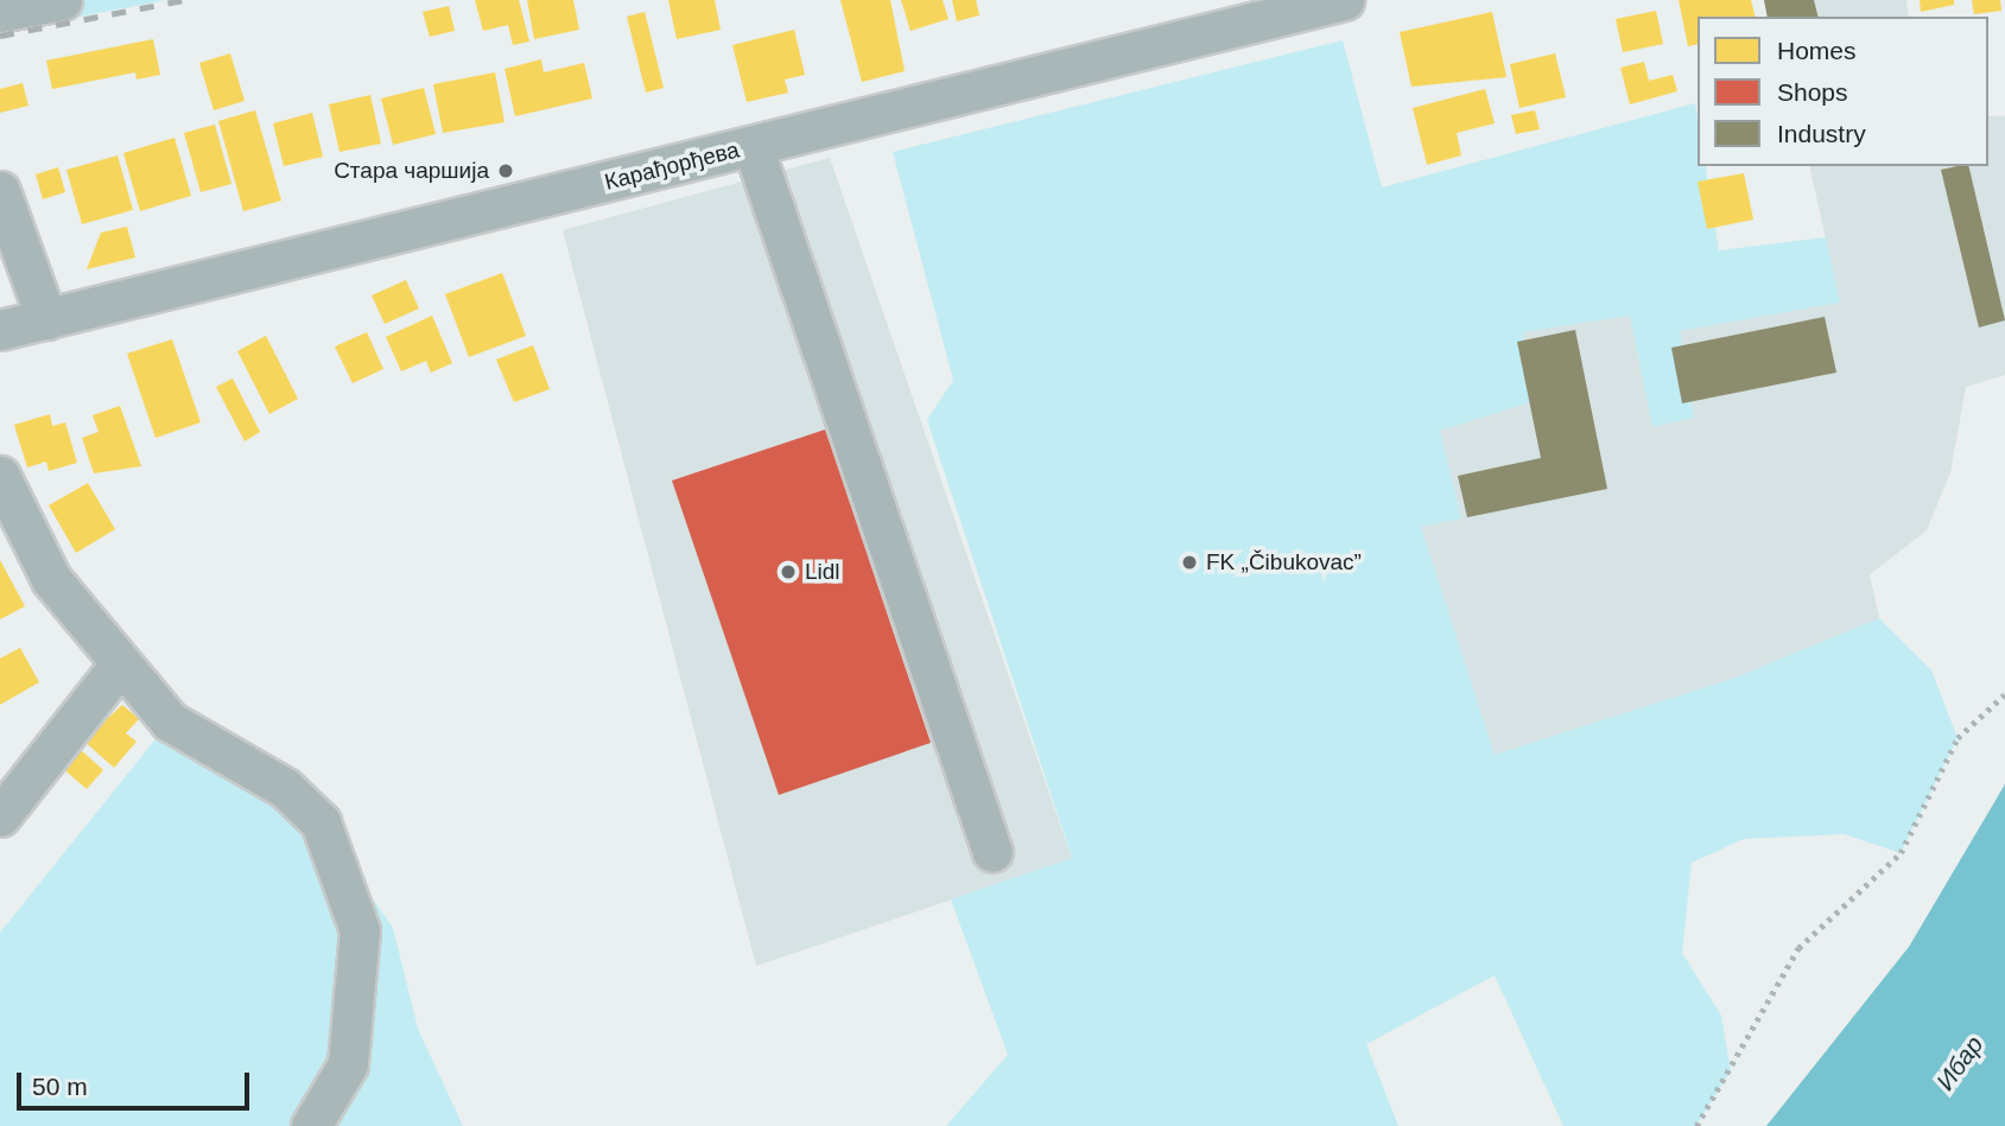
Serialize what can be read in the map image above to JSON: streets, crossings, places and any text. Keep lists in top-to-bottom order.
{
  "streets": {
    "street": ["Карађорђева"]
  },
  "water": ["Ибар"],
  "places": ["Стара чаршија", "FK „Čibukovac”", "Lidl"],
  "legend": ["Homes", "Shops", "Industry"],
  "scale_bar": "50 m"
}
